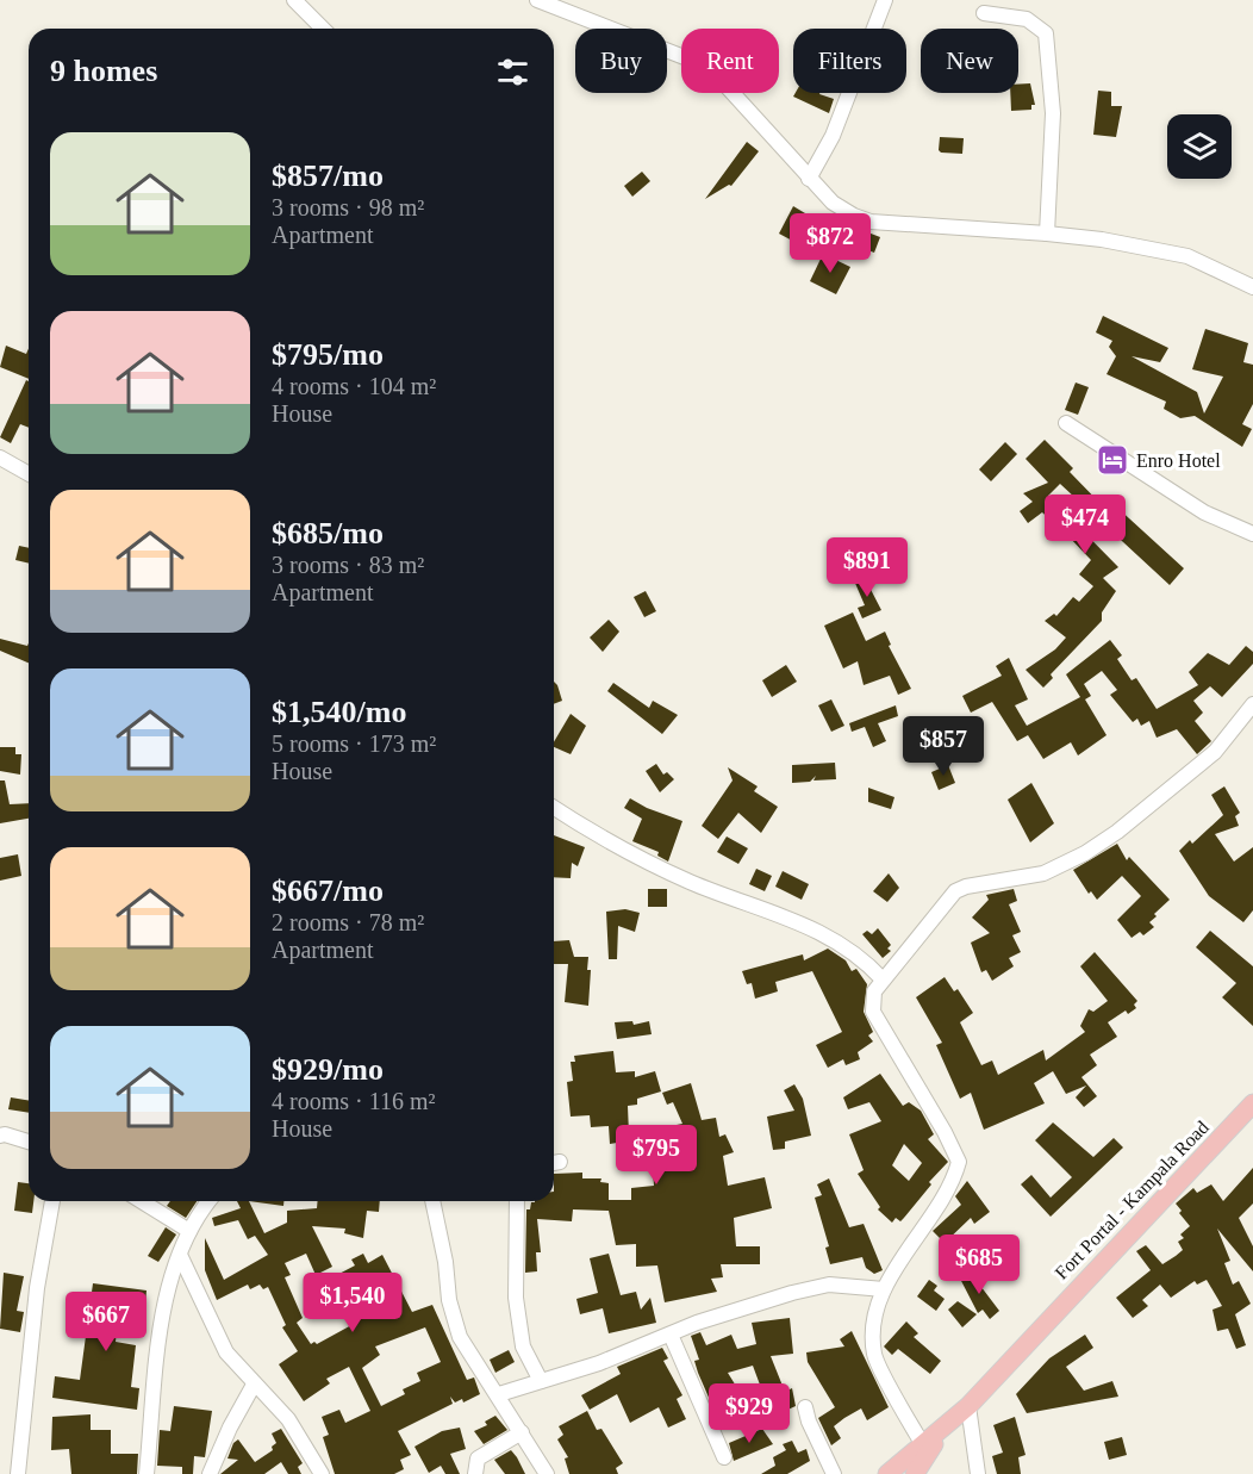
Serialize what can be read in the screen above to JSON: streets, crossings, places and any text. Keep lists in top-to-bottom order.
{
  "streets": {
    "main road": ["Fort Portal - Kampala Road"]
  },
  "places": {
    "hotel": ["Enro Hotel"]
  },
  "page": {
    "chip": [
      "Buy",
      "Rent",
      "Filters",
      "New"
    ],
    "heading": "9 homes",
    "list": [
      {
        "name": "$857/mo",
        "note": "3 rooms · 98 m² · Apartment"
      },
      {
        "name": "$795/mo",
        "note": "4 rooms · 104 m² · House"
      },
      {
        "name": "$685/mo",
        "note": "3 rooms · 83 m² · Apartment"
      },
      {
        "name": "$1,540/mo",
        "note": "5 rooms · 173 m² · House"
      },
      {
        "name": "$667/mo",
        "note": "2 rooms · 78 m² · Apartment"
      },
      {
        "name": "$929/mo",
        "note": "4 rooms · 116 m² · House"
      }
    ],
    "price": [
      "$872",
      "$474",
      "$891",
      "$857",
      "$795",
      "$685",
      "$1,540",
      "$667",
      "$929"
    ]
  }
}
